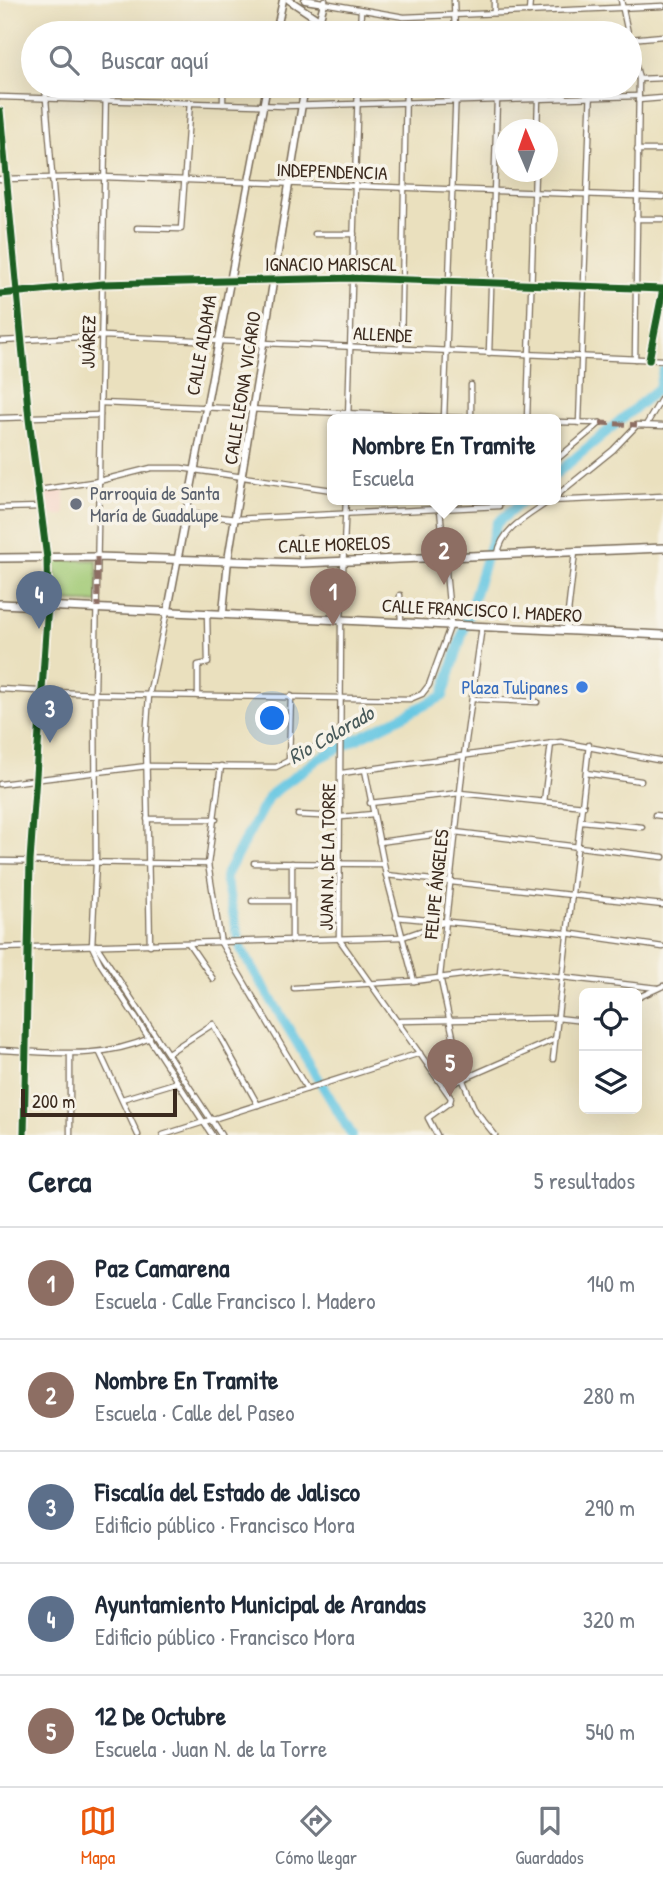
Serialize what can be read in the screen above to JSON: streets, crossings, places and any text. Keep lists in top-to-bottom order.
{
  "streets": {
    "main road": [
      "CALLE ALDAMA",
      "CALLE LEONA VICARIO",
      "CALLE MORELOS",
      "CALLE FRANCISCO I. MADERO"
    ],
    "street": [
      "INDEPENDENCIA",
      "IGNACIO MARISCAL",
      "ALLENDE",
      "JUÁREZ",
      "JUAN N. DE LA TORRE",
      "FELIPE ÁNGELES"
    ]
  },
  "crossings": [
    ["INDEPENDENCIA", "JUÁREZ"],
    ["INDEPENDENCIA", "CALLE ALDAMA"],
    ["INDEPENDENCIA", "CALLE LEONA VICARIO"],
    ["IGNACIO MARISCAL", "JUÁREZ"],
    ["IGNACIO MARISCAL", "CALLE ALDAMA"],
    ["IGNACIO MARISCAL", "CALLE LEONA VICARIO"],
    ["ALLENDE", "JUÁREZ"],
    ["ALLENDE", "CALLE ALDAMA"],
    ["ALLENDE", "CALLE LEONA VICARIO"],
    ["JUÁREZ", "CALLE MORELOS"],
    ["JUÁREZ", "CALLE FRANCISCO I. MADERO"],
    ["CALLE ALDAMA", "CALLE MORELOS"],
    ["CALLE ALDAMA", "CALLE FRANCISCO I. MADERO"],
    ["CALLE LEONA VICARIO", "CALLE MORELOS"],
    ["CALLE LEONA VICARIO", "CALLE FRANCISCO I. MADERO"],
    ["CALLE MORELOS", "JUAN N. DE LA TORRE"],
    ["CALLE FRANCISCO I. MADERO", "JUAN N. DE LA TORRE"],
    ["CALLE FRANCISCO I. MADERO", "FELIPE ÁNGELES"]
  ],
  "water": ["Rio Colorado"],
  "places": ["Parroquia de Santa María de Guadalupe", "Plaza Tulipanes"],
  "scale_bar": "200 m",
  "north": "top",
  "page": {
    "search": "Buscar aquí",
    "popup": ["Nombre En Tramite", "Escuela"],
    "pins": [
      "2",
      "1",
      "4",
      "3",
      "5"
    ],
    "scale": "200 m",
    "heading": ["Cerca", "5 resultados"],
    "list": [
      {
        "mark": "1",
        "name": "Paz Camarena",
        "note": "Escuela · Calle Francisco I. Madero",
        "value": "140 m"
      },
      {
        "mark": "2",
        "name": "Nombre En Tramite",
        "note": "Escuela · Calle del Paseo",
        "value": "280 m"
      },
      {
        "mark": "3",
        "name": "Fiscalía del Estado de Jalisco",
        "note": "Edificio público · Francisco Mora",
        "value": "290 m"
      },
      {
        "mark": "4",
        "name": "Ayuntamiento Municipal de Arandas",
        "note": "Edificio público · Francisco Mora",
        "value": "320 m"
      },
      {
        "mark": "5",
        "name": "12 De Octubre",
        "note": "Escuela · Juan N. de la Torre",
        "value": "540 m"
      }
    ],
    "nav": ["Mapa", "Cómo llegar", "Guardados"]
  }
}
